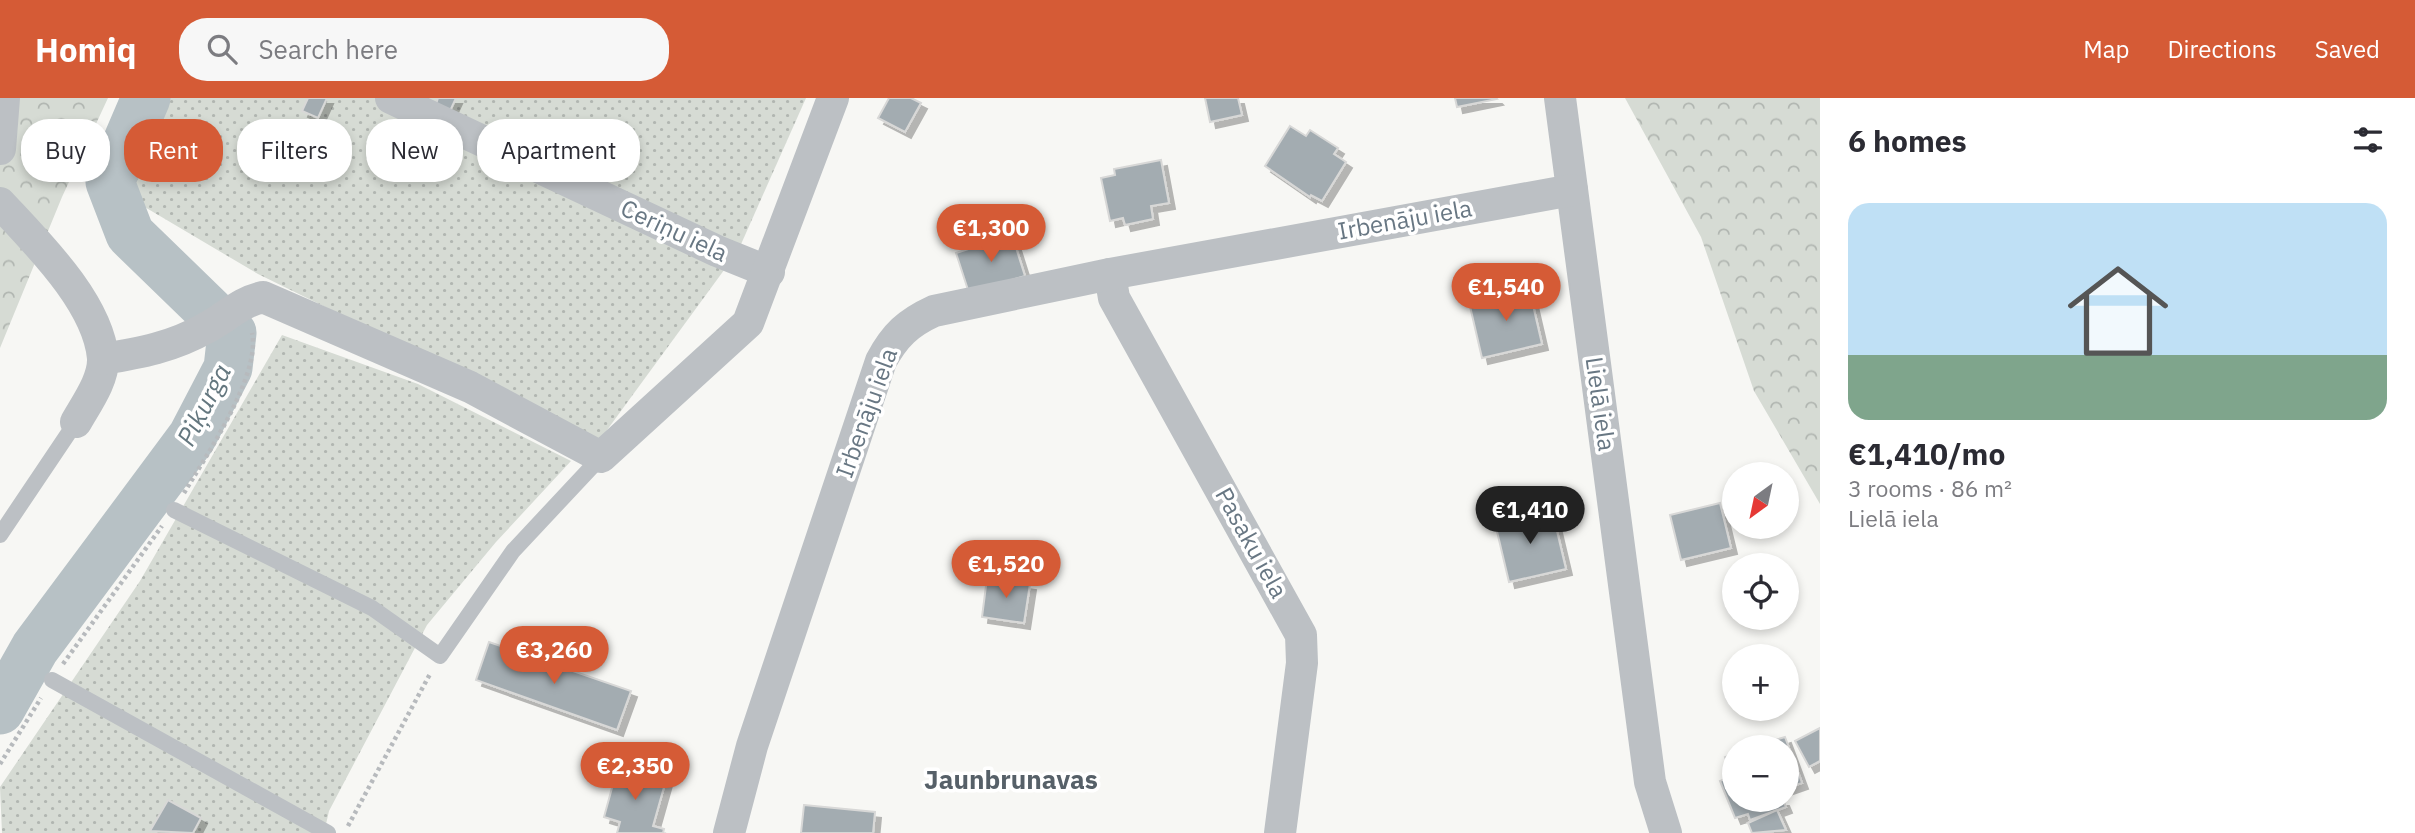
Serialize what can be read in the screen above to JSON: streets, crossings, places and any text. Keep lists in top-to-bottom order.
{
  "streets": {
    "street": [
      "Irbenāju iela",
      "Ceriņu iela",
      "Lielā iela",
      "Pasaku iela"
    ]
  },
  "crossings": [
    ["Irbenāju iela", "Lielā iela"],
    ["Irbenāju iela", "Pasaku iela"]
  ],
  "districts": ["Jaunbrunavas"],
  "water": ["Piķurga"],
  "north": "bottom left",
  "page": {
    "header": "Homiq",
    "search": "Search here",
    "nav": ["Map", "Directions", "Saved"],
    "heading": "6 homes",
    "chip": [
      "Buy",
      "Rent",
      "Filters",
      "New",
      "Apartment"
    ],
    "list": [
      {
        "name": "€1,410/mo",
        "note": "3 rooms · 86 m² · Lielā iela"
      }
    ],
    "price": [
      "€1,300",
      "€1,540",
      "€1,410",
      "€1,520",
      "€3,260",
      "€2,350"
    ],
    "map_buttons": ["+", "−"]
  }
}
